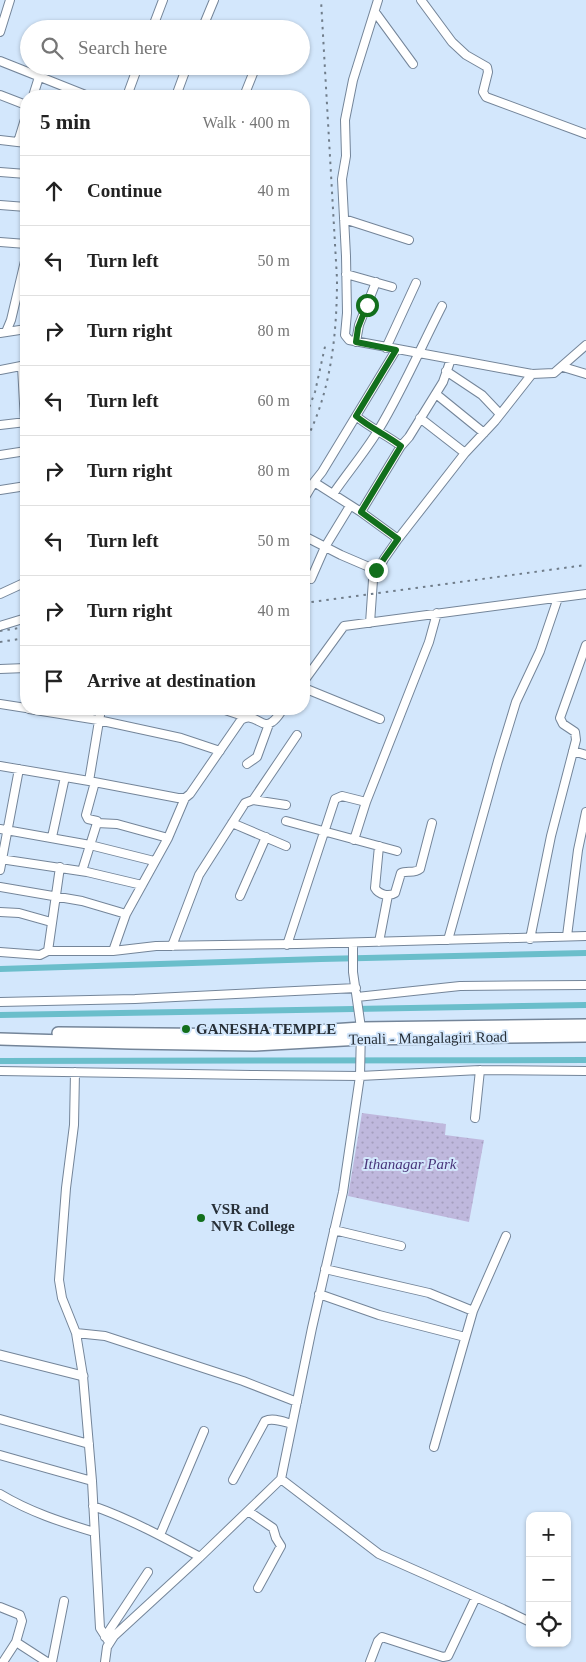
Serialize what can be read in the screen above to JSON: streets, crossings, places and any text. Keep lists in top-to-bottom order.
{
  "streets": {
    "main road": ["Tenali - Mangalagiri Road"]
  },
  "parks": ["Ithanagar Park"],
  "places": ["GANESHA TEMPLE", "VSR and NVR College"],
  "page": {
    "search": "Search here",
    "heading": ["5 min", "Walk · 400 m"],
    "list": [
      ["Continue", "40 m"],
      ["Turn left", "50 m"],
      ["Turn right", "80 m"],
      ["Turn left", "60 m"],
      ["Turn right", "80 m"],
      ["Turn left", "50 m"],
      ["Turn right", "40 m"],
      "Arrive at destination"
    ],
    "map_buttons": ["+", "−"]
  }
}
